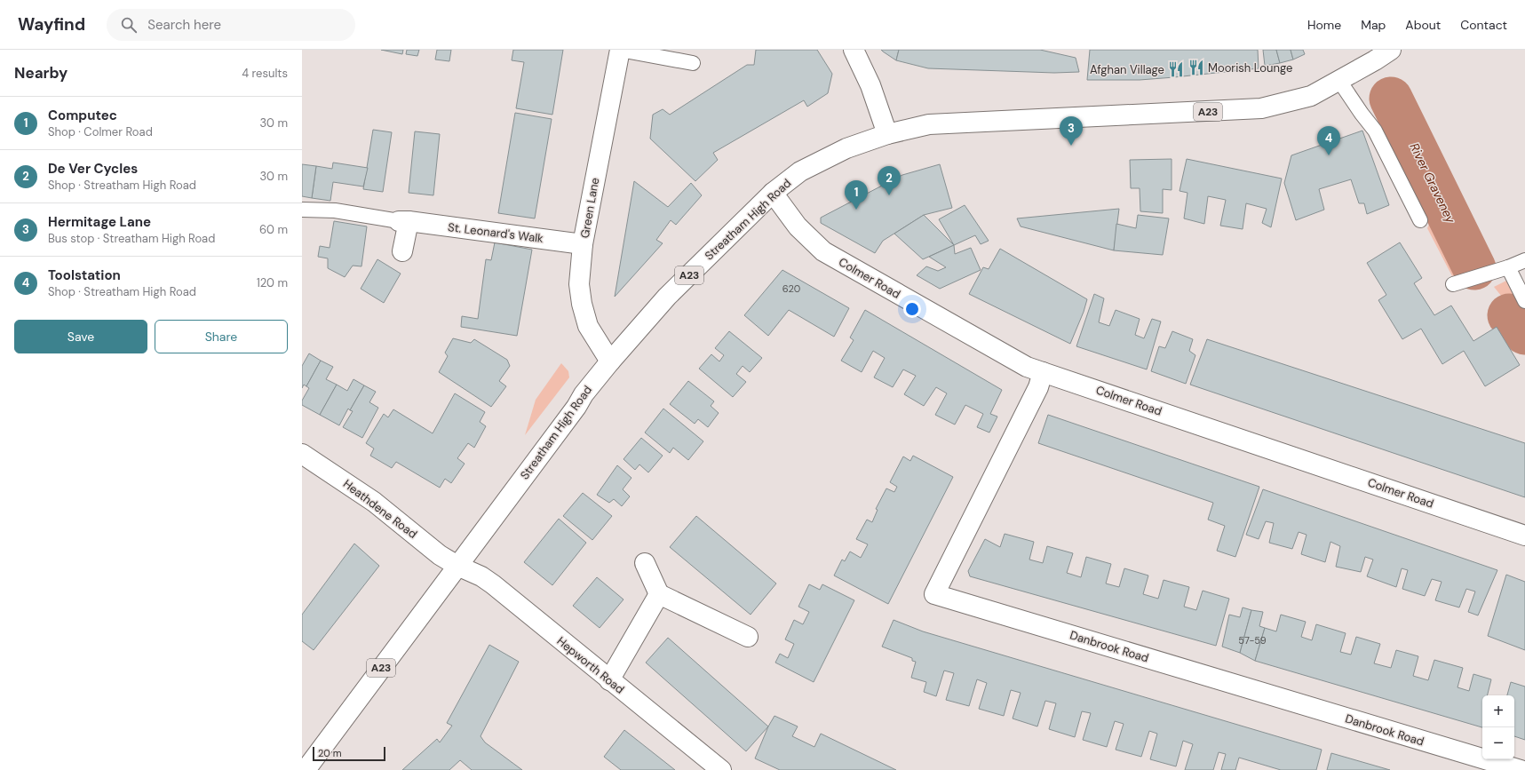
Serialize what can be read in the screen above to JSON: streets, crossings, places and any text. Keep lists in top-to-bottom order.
{
  "streets": {
    "main road": [
      "A23",
      "Green Lane",
      "Streatham High Road",
      "St. Leonard's Walk",
      "Colmer Road",
      "Heathdene Road",
      "Danbrook Road",
      "Hepworth Road"
    ]
  },
  "crossings": [
    ["A23", "Streatham High Road"],
    ["Green Lane", "Streatham High Road"],
    ["Green Lane", "St. Leonard's Walk"],
    ["Streatham High Road", "Colmer Road"],
    ["Streatham High Road", "Heathdene Road"],
    ["Streatham High Road", "Hepworth Road"],
    ["Colmer Road", "Danbrook Road"],
    ["Heathdene Road", "Hepworth Road"]
  ],
  "water": ["River Graveney"],
  "places": {
    "restaurant": ["Moorish Lounge", "Afghan Village"]
  },
  "house_numbers": ["620", "57-59"],
  "scale_bar": "20 m",
  "page": {
    "header": "Wayfind",
    "search": "Search here",
    "nav": [
      "Home",
      "Map",
      "About",
      "Contact"
    ],
    "heading": ["Nearby", "4 results"],
    "list": [
      {
        "mark": "1",
        "name": "Computec",
        "note": "Shop · Colmer Road",
        "value": "30 m"
      },
      {
        "mark": "2",
        "name": "De Ver Cycles",
        "note": "Shop · Streatham High Road",
        "value": "30 m"
      },
      {
        "mark": "3",
        "name": "Hermitage Lane",
        "note": "Bus stop · Streatham High Road",
        "value": "60 m"
      },
      {
        "mark": "4",
        "name": "Toolstation",
        "note": "Shop · Streatham High Road",
        "value": "120 m"
      }
    ],
    "pins": [
      "3",
      "4",
      "2",
      "1"
    ],
    "buttons": ["Save", "Share"],
    "map_buttons": ["+", "−"],
    "scale": "20 m"
  }
}
